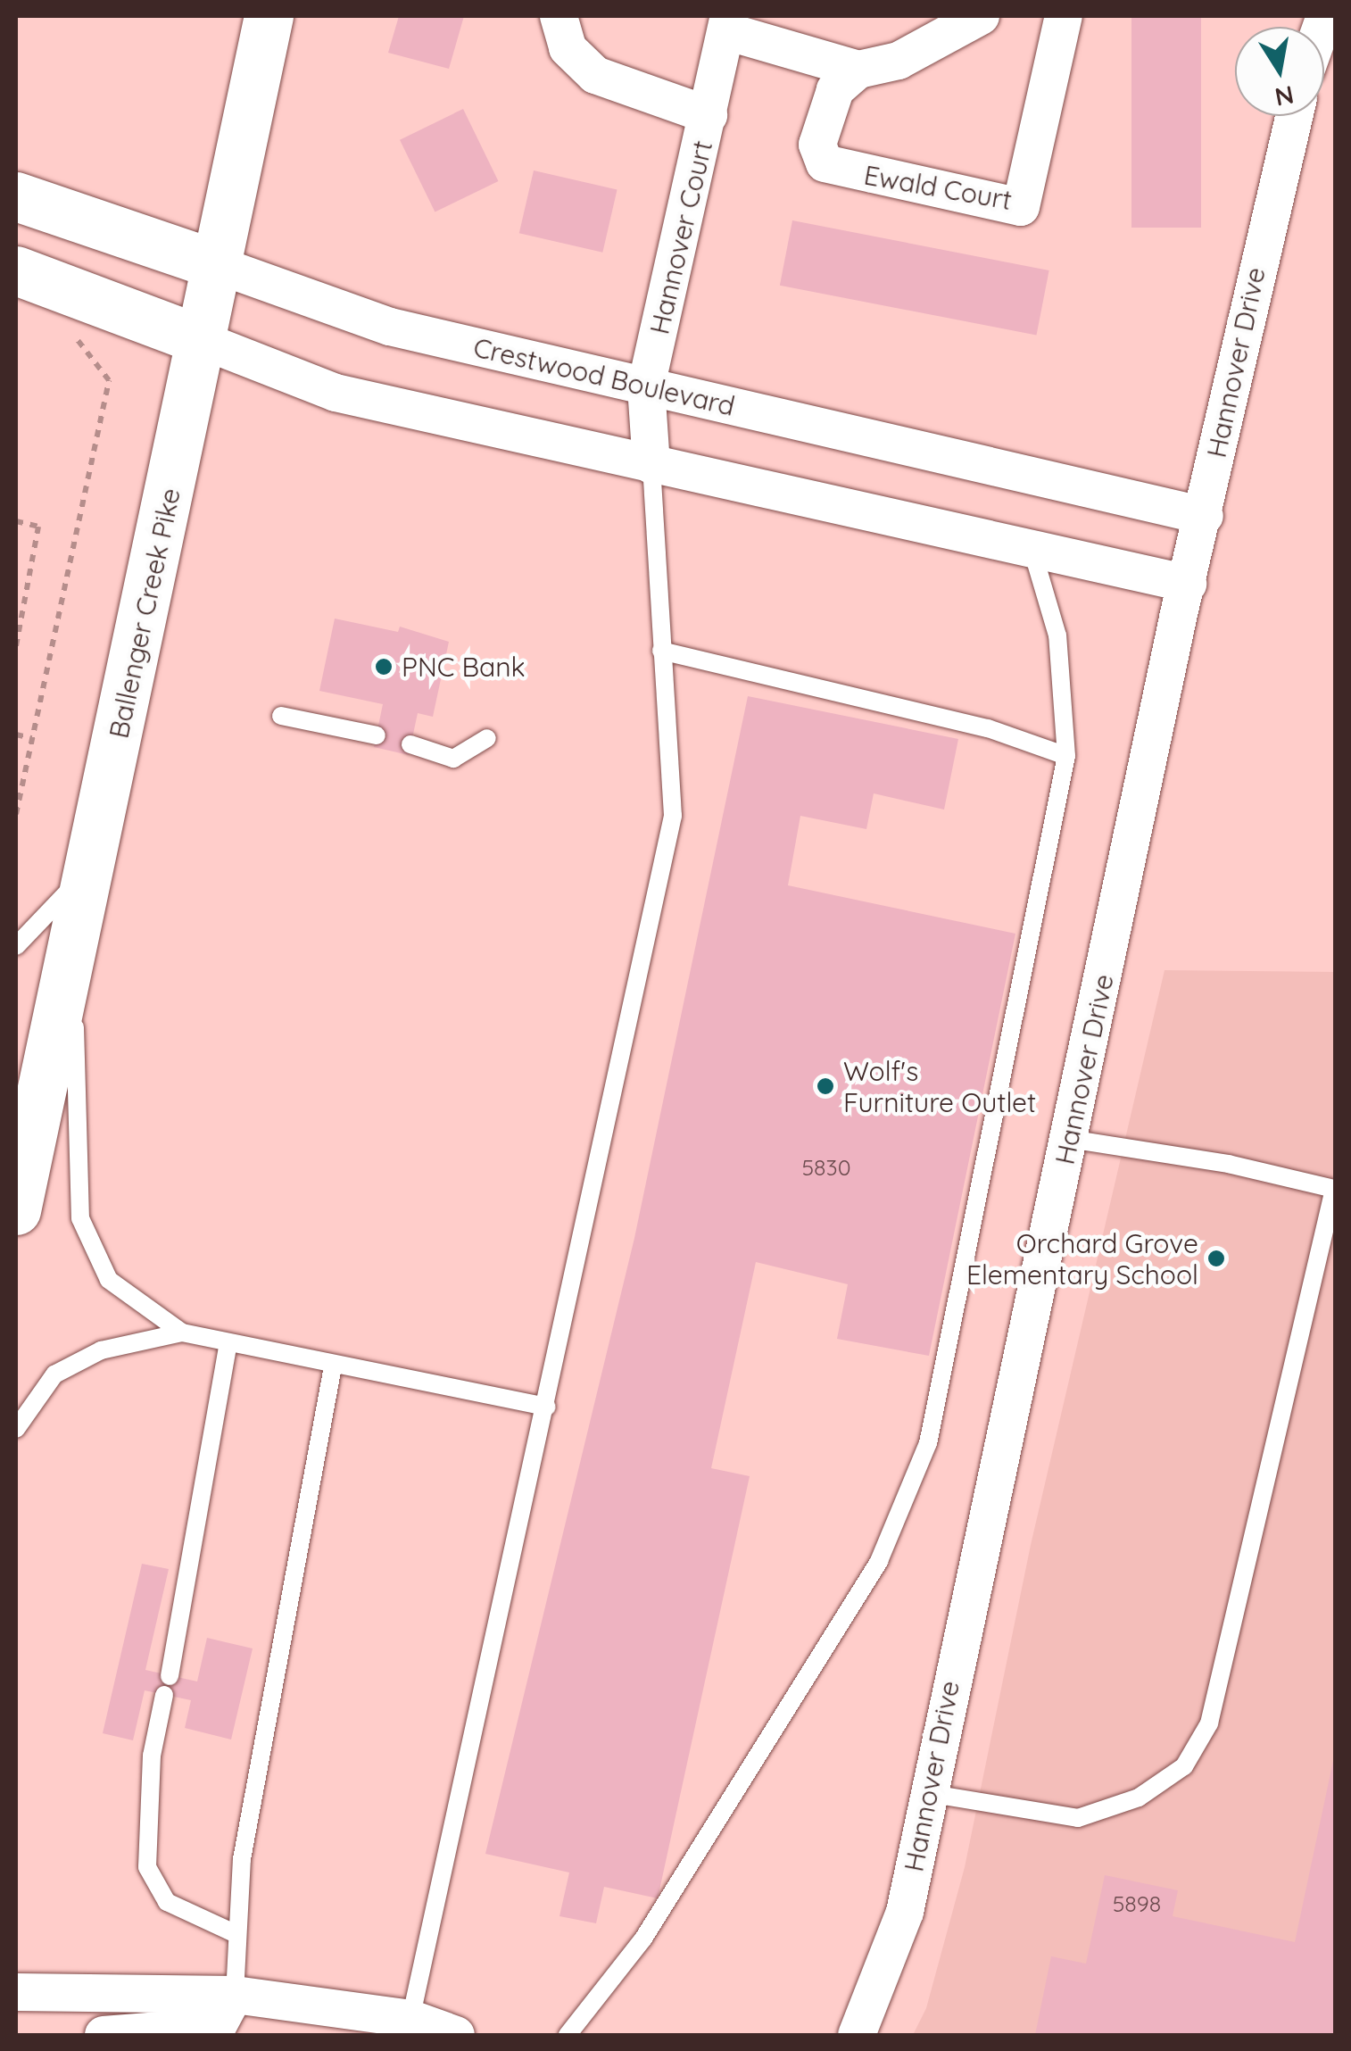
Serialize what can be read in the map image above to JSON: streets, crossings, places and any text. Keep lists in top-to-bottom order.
{
  "streets": {
    "main road": ["Crestwood Boulevard", "Ballenger Creek Pike"],
    "street": ["Ewald Court", "Hannover Court", "Hannover Drive"]
  },
  "crossings": [
    ["Hannover Court", "Crestwood Boulevard"],
    ["Hannover Drive", "Crestwood Boulevard"],
    ["Crestwood Boulevard", "Ballenger Creek Pike"]
  ],
  "places": ["PNC Bank", "Wolf's Furniture Outlet", "Orchard Grove Elementary School"],
  "house_numbers": ["5830", "5898"],
  "north": "bottom"
}
